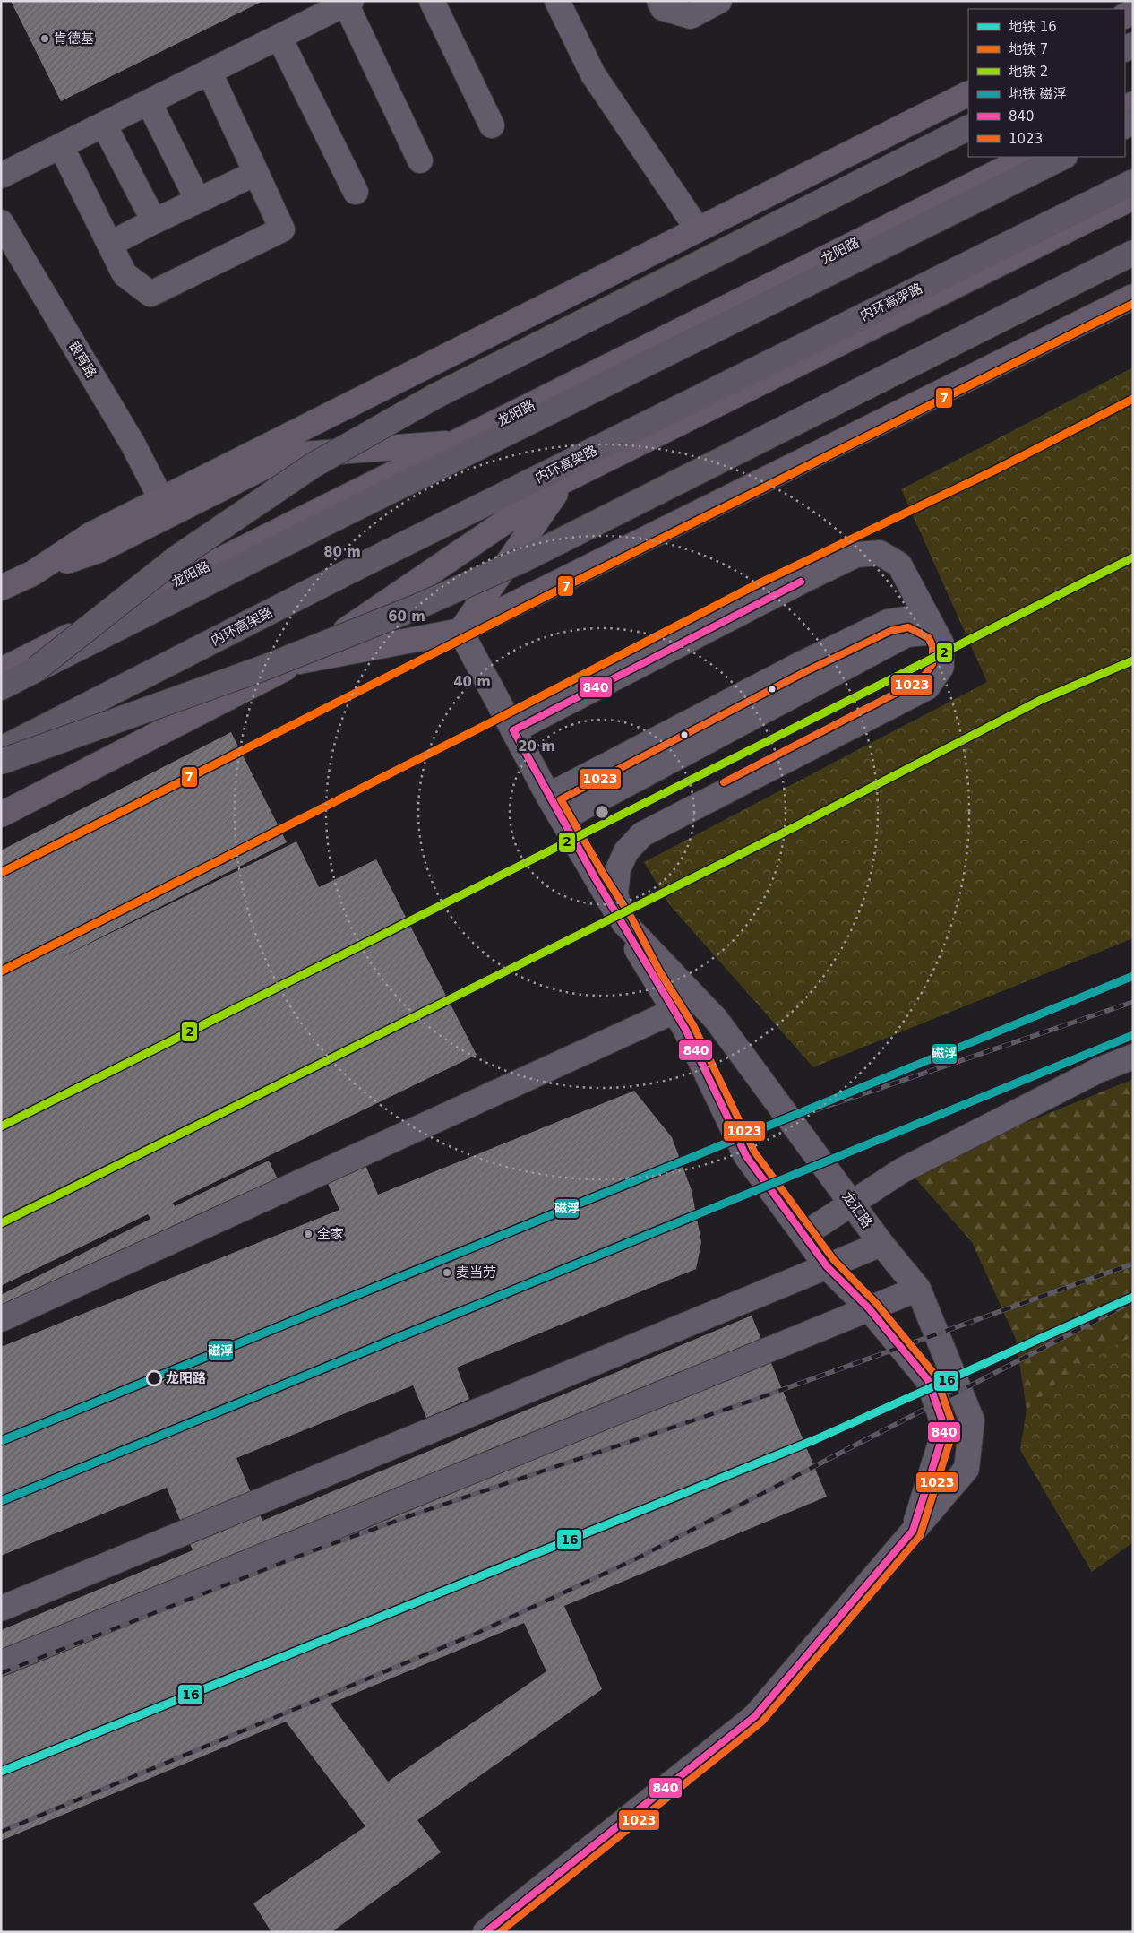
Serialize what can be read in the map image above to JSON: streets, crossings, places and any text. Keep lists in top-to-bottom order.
{
  "streets": {
    "highway": ["内环高架路"],
    "main road": ["龙阳路"],
    "street": ["银宵路", "龙汇路"]
  },
  "places": [
    "肯德基",
    "全家",
    "麦当劳",
    "龙阳路"
  ],
  "lines": [
    "metro line 7",
    "metro line 2",
    "transit line 840",
    "transit line 1023",
    "metro line 磁浮",
    "metro line 16"
  ],
  "legend": [
    "地铁 16",
    "地铁 7",
    "地铁 2",
    "地铁 磁浮",
    "840",
    "1023"
  ],
  "rings": [
    "80 m",
    "60 m",
    "40 m",
    "20 m"
  ]
}
